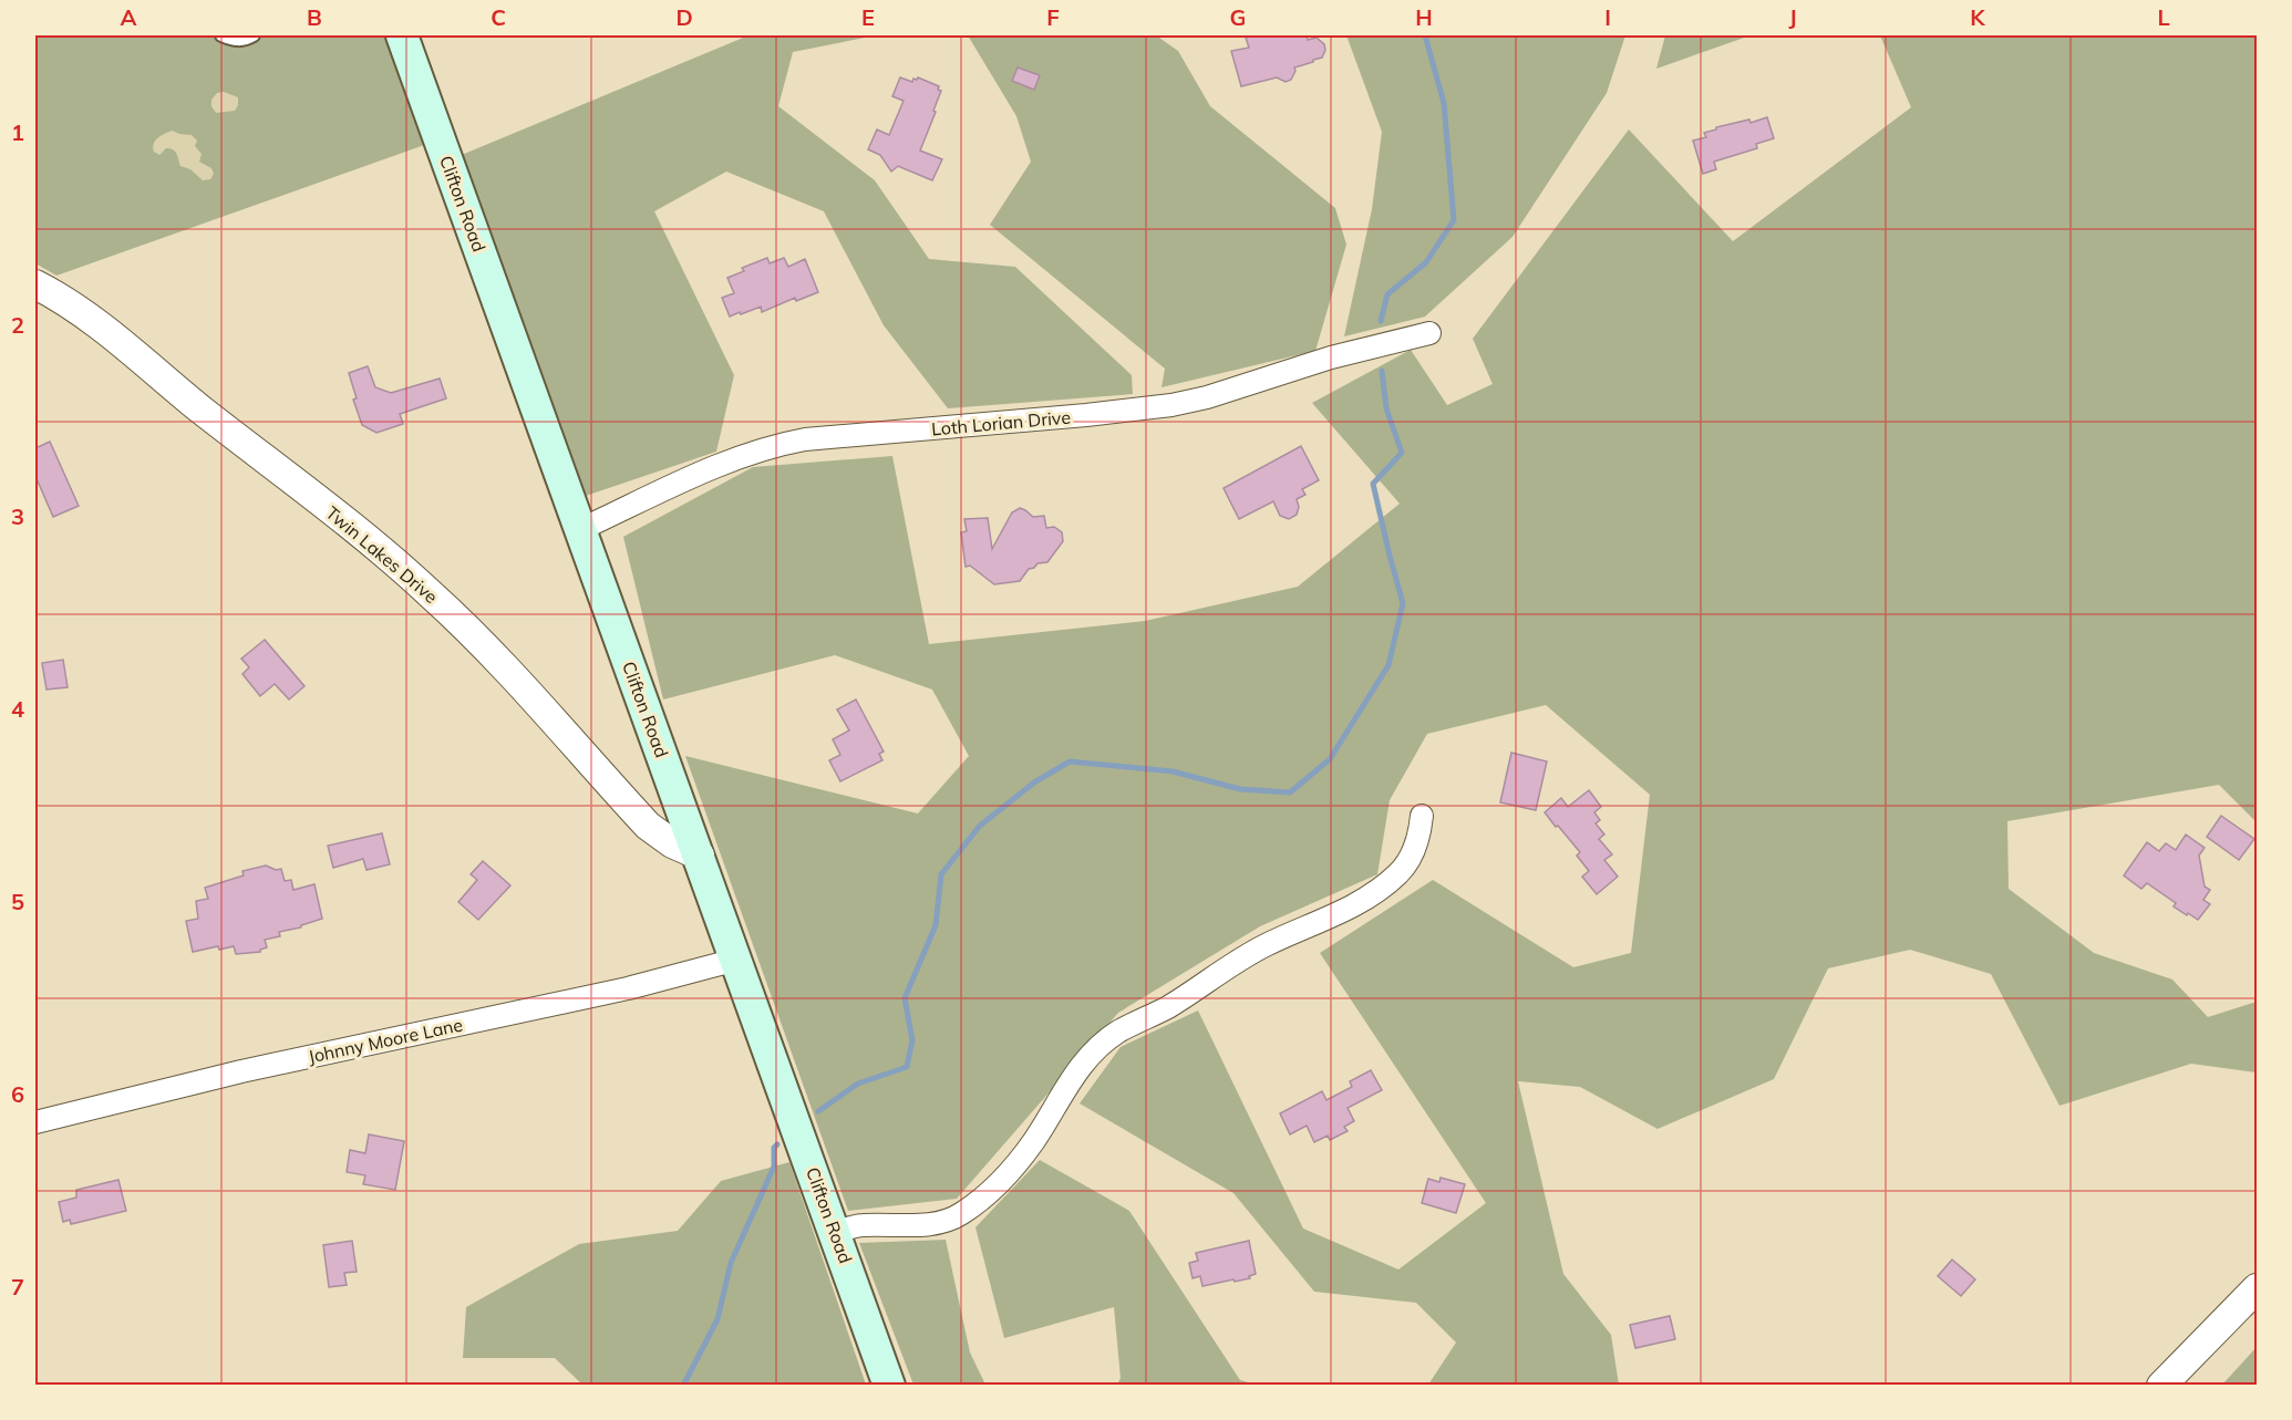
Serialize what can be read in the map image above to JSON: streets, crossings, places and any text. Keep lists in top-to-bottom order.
{
  "streets": {
    "main road": ["Clifton Road"],
    "street": ["Loth Lorian Drive", "Twin Lakes Drive", "Johnny Moore Lane"]
  },
  "crossings": [
    ["Clifton Road", "Loth Lorian Drive"],
    ["Clifton Road", "Twin Lakes Drive"],
    ["Clifton Road", "Johnny Moore Lane"]
  ],
  "grid": {
    "columns": [
      "A",
      "B",
      "C",
      "D",
      "E",
      "F",
      "G",
      "H",
      "I",
      "J",
      "K",
      "L"
    ],
    "rows": [
      "1",
      "2",
      "3",
      "4",
      "5",
      "6",
      "7"
    ]
  }
}
